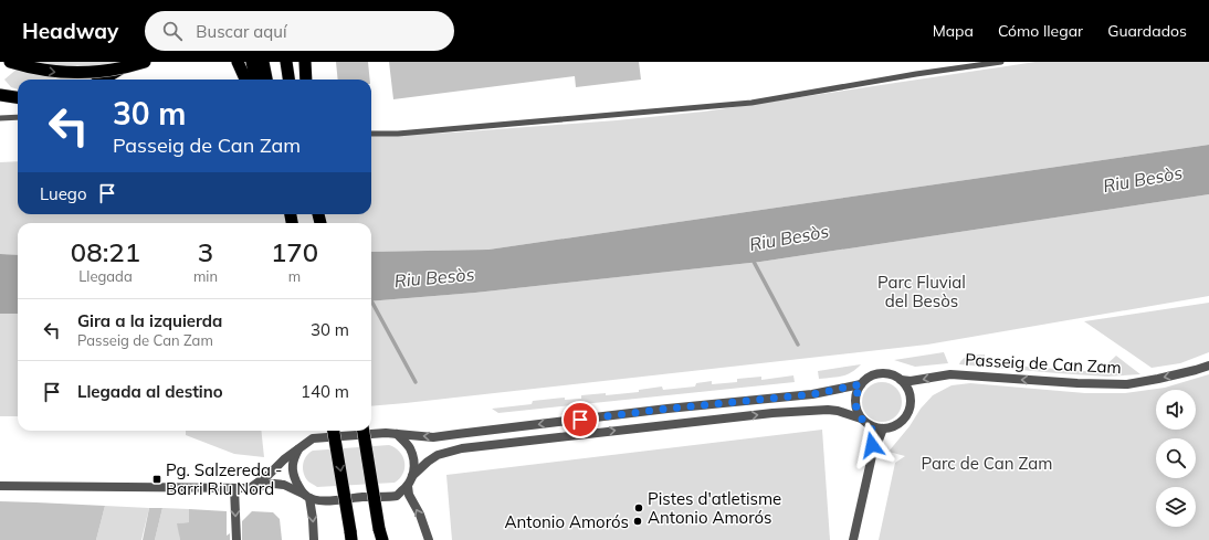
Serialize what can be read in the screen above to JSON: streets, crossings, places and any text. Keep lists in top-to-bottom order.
{
  "streets": {
    "street": ["Passeig de Can Zam"]
  },
  "one_way": ["Passeig de Can Zam"],
  "water": ["Riu Besòs"],
  "parks": ["Parc Fluvial del Besòs", "Parc de Can Zam"],
  "places": {
    "transit": ["Pg. Salzereda - Barri Riu Nord"],
    "other": ["Pistes d'atletisme Antonio Amorós", "Antonio Amorós"]
  },
  "page": {
    "header": "Headway",
    "search": "Buscar aquí",
    "nav": ["Mapa", "Cómo llegar", "Guardados"],
    "turn": ["30 m", "Passeig de Can Zam"],
    "then": "Luego",
    "eta": [
      "08:21",
      "Llegada",
      "3",
      "min",
      "170",
      "m"
    ],
    "list": [
      {
        "name": "Gira a la izquierda",
        "note": "Passeig de Can Zam",
        "value": "30 m"
      },
      {
        "name": "Llegada al destino",
        "value": "140 m"
      }
    ]
  }
}
